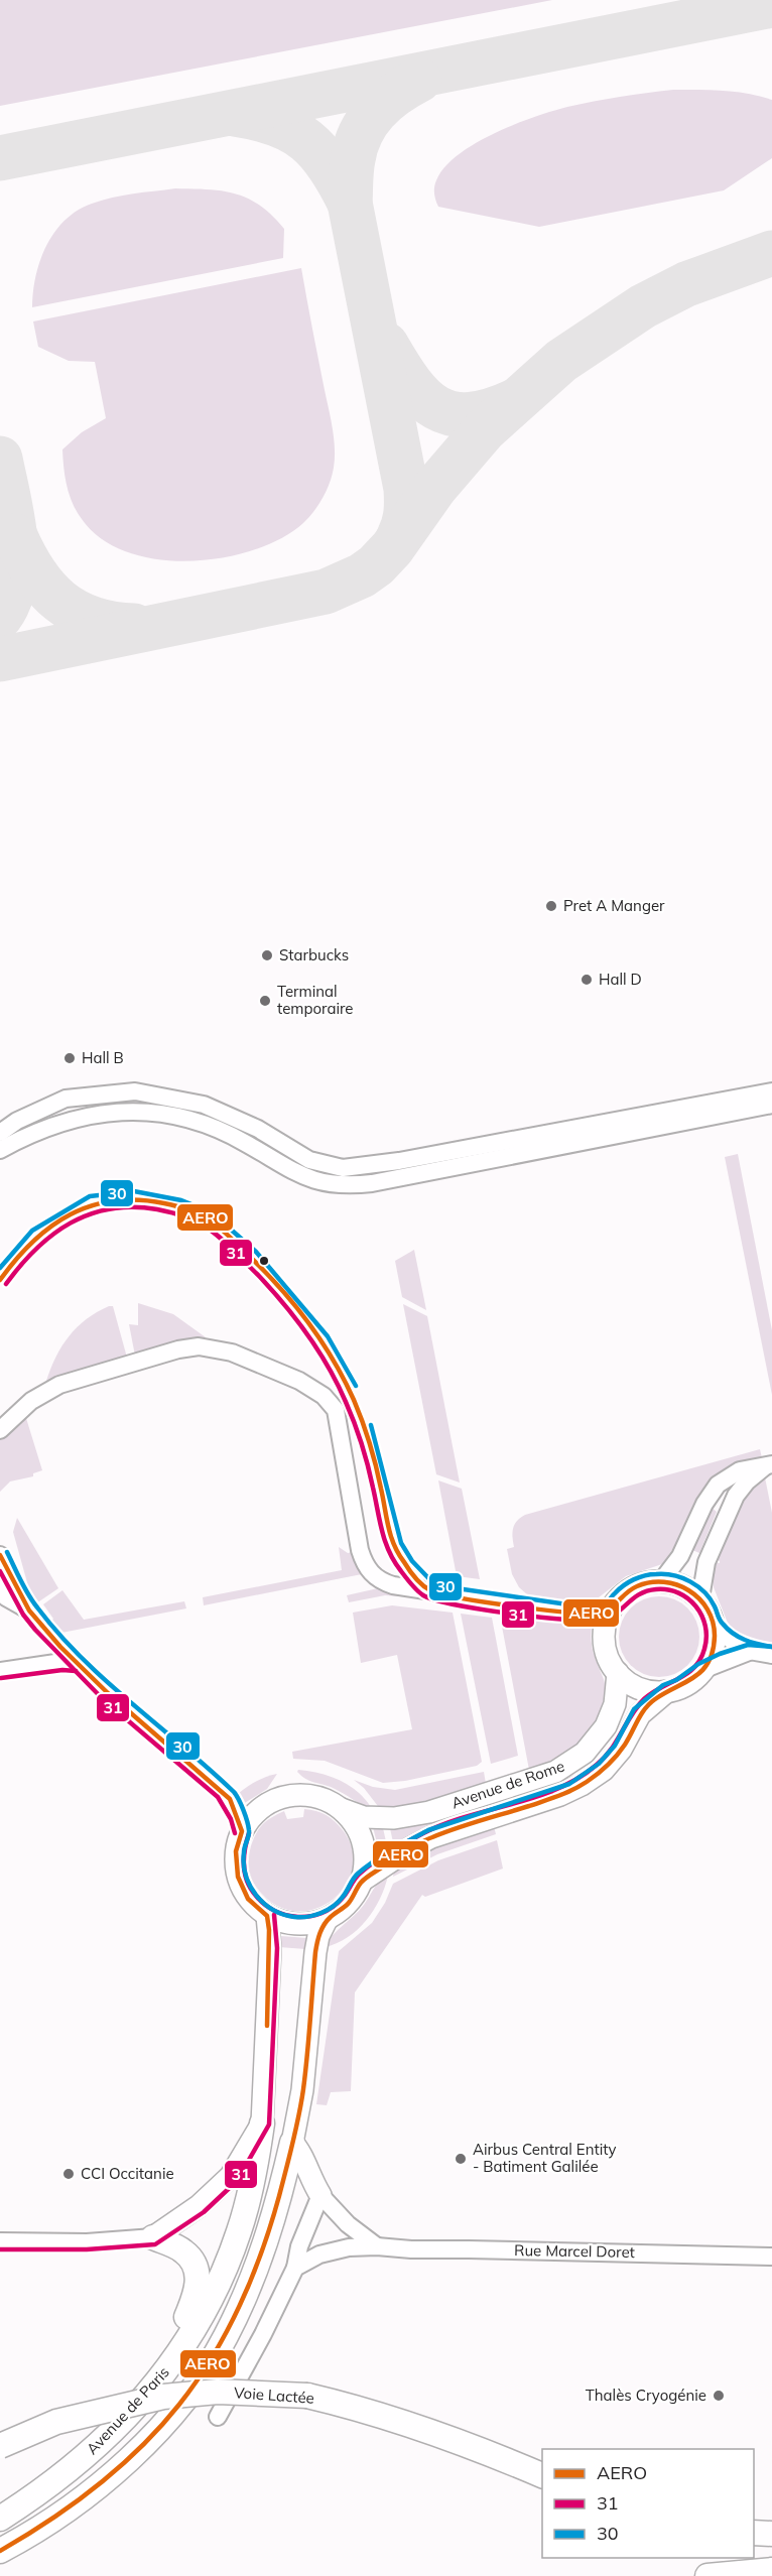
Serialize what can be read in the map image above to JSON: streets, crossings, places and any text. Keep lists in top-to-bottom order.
{
  "streets": {
    "highway": ["Voie Lactée", "Avenue de Paris"],
    "main road": ["Avenue de Rome"],
    "street": ["Rue Marcel Doret"]
  },
  "crossings": [
    ["Avenue de Rome", "Avenue de Paris"]
  ],
  "places": [
    "Pret A Manger",
    "Starbucks",
    "Hall D",
    "Terminal temporaire",
    "Hall B",
    "Airbus Central Entity - Batiment Galilée",
    "CCI Occitanie",
    "Thalès Cryogénie"
  ],
  "lines": ["transit line 30", "transit line AERO", "transit line 31"],
  "legend": ["AERO", "31", "30"]
}
